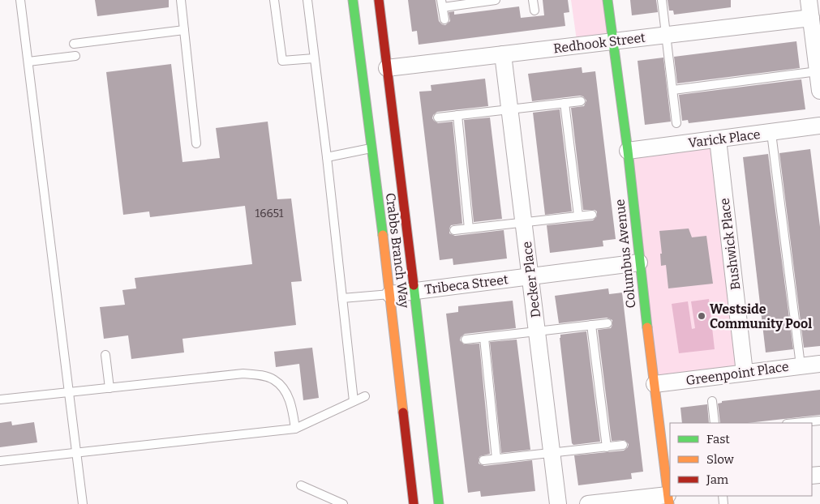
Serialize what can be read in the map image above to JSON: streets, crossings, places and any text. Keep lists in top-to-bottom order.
{
  "streets": {
    "main road": ["Crabbs Branch Way", "Columbus Avenue"],
    "street": [
      "Redhook Street",
      "Varick Place",
      "Bushwick Place",
      "Decker Place",
      "Tribeca Street",
      "Greenpoint Place"
    ]
  },
  "crossings": [
    ["Redhook Street", "Crabbs Branch Way"],
    ["Redhook Street", "Columbus Avenue"],
    ["Redhook Street", "Decker Place"],
    ["Varick Place", "Bushwick Place"],
    ["Varick Place", "Columbus Avenue"],
    ["Bushwick Place", "Greenpoint Place"],
    ["Crabbs Branch Way", "Tribeca Street"],
    ["Columbus Avenue", "Tribeca Street"],
    ["Columbus Avenue", "Greenpoint Place"],
    ["Decker Place", "Tribeca Street"]
  ],
  "places": ["Westside Community Pool"],
  "house_numbers": ["16651"],
  "legend": ["Fast", "Slow", "Jam"]
}
